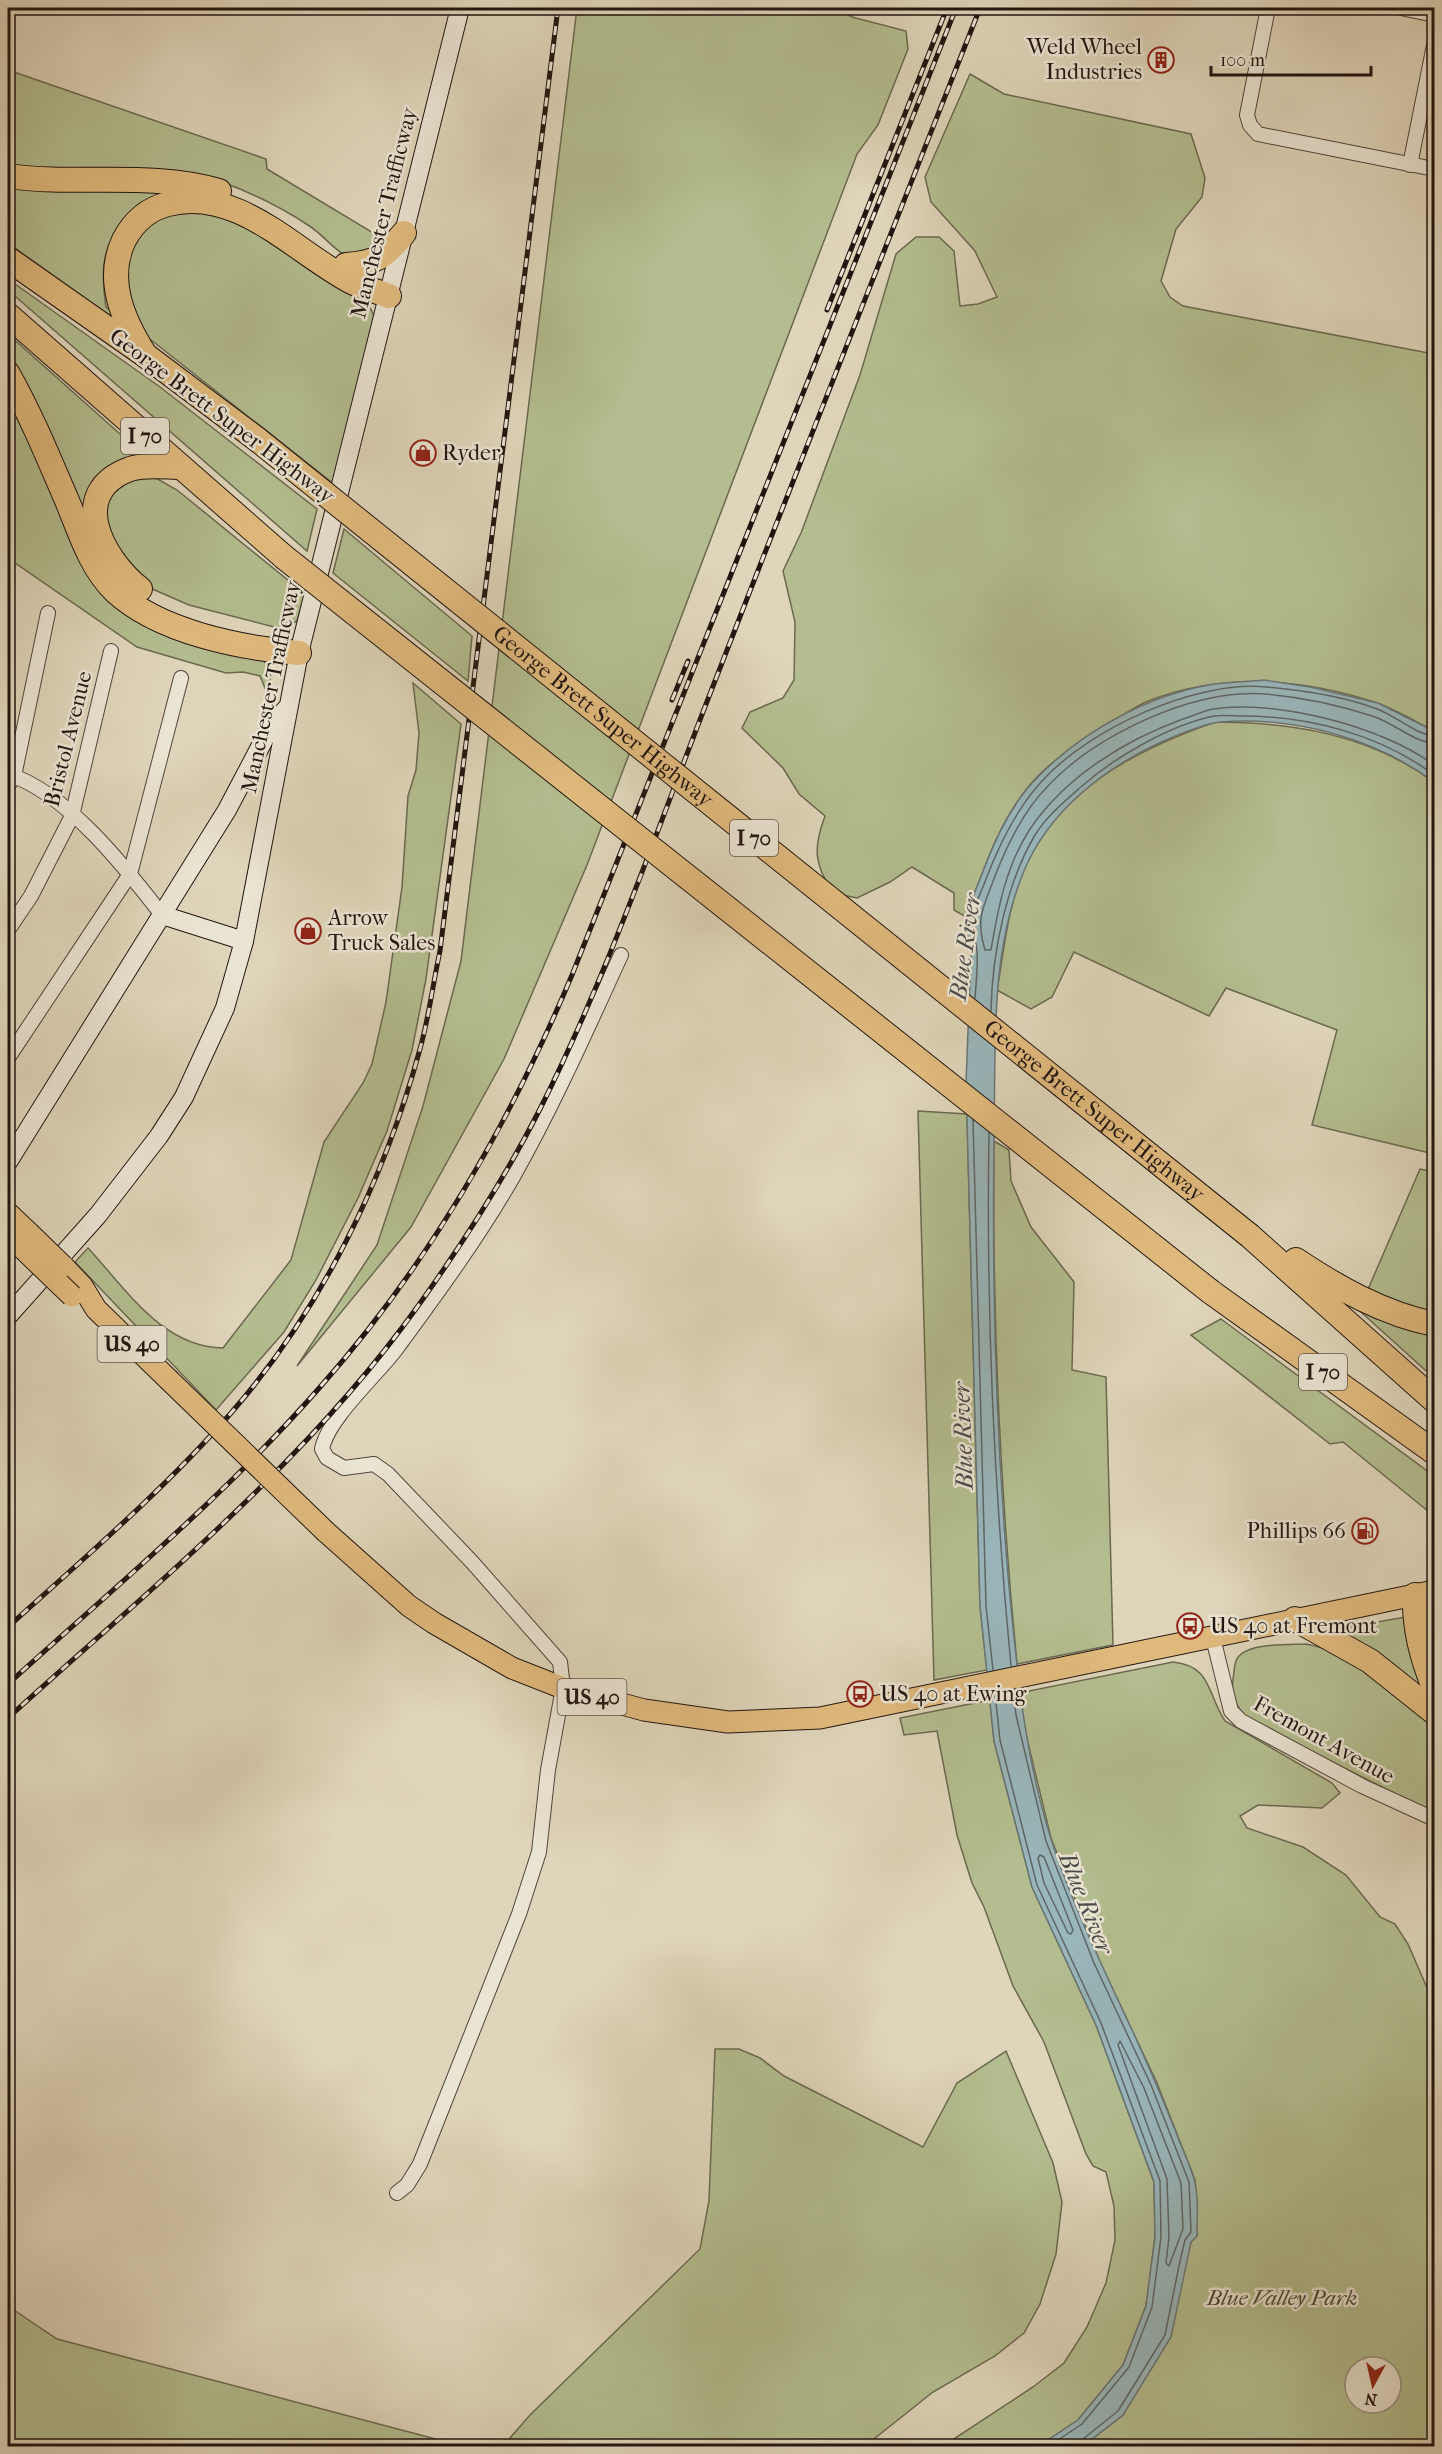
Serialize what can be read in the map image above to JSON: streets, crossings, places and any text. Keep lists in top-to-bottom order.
{
  "streets": {
    "highway": ["George Brett Super Highway", "I 70"],
    "main road": ["Manchester Trafficway", "US 40"],
    "street": ["Bristol Avenue", "Fremont Avenue"]
  },
  "crossings": [
    ["US 40", "Fremont Avenue"]
  ],
  "water": ["Blue River"],
  "parks": ["Blue Valley Park"],
  "places": {
    "building": ["Weld Wheel Industries"],
    "shop": ["Ryder", "Arrow Truck Sales"],
    "fuel station": ["Phillips 66"],
    "bus stop": ["US 40 at Fremont", "US 40 at Ewing"]
  },
  "scale_bar": "100 m",
  "north": "bottom"
}
